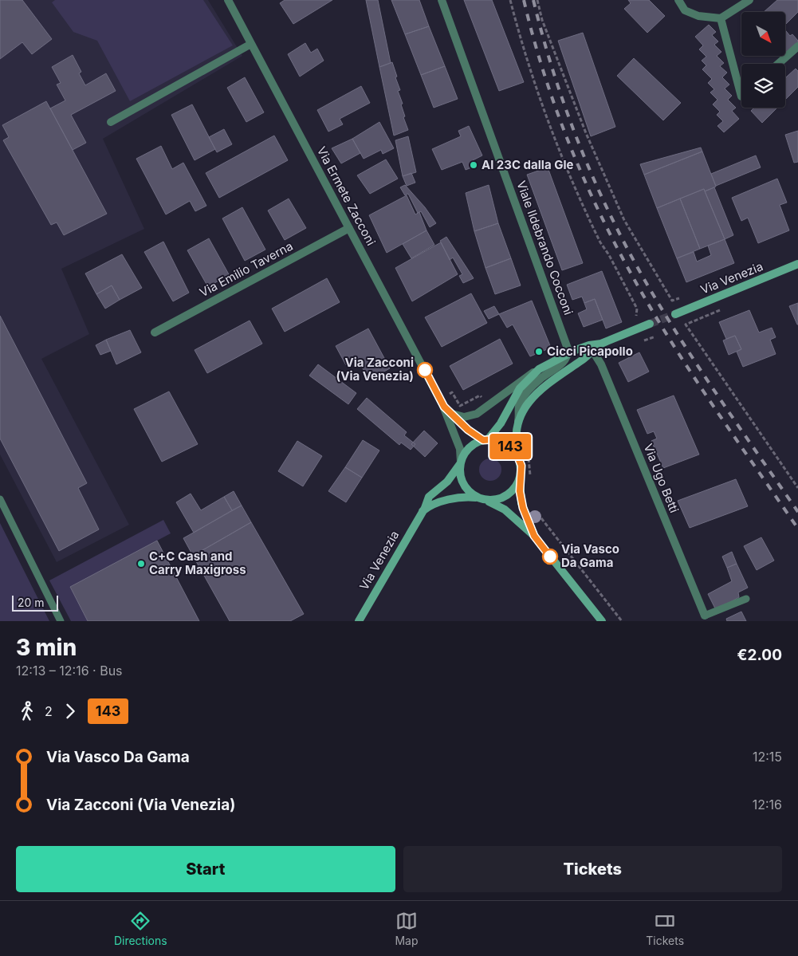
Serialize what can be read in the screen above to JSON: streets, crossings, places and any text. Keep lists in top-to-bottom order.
{
  "streets": {
    "street": [
      "Via Ermete Zacconi",
      "Viale Ildebrando Cocconi",
      "Via Emilio Taverna",
      "Via Venezia",
      "Via Ugo Betti"
    ]
  },
  "crossings": [
    ["Via Ermete Zacconi", "Via Emilio Taverna"],
    ["Via Ermete Zacconi", "Via Venezia"],
    ["Viale Ildebrando Cocconi", "Via Venezia"],
    ["Via Venezia", "Via Ugo Betti"]
  ],
  "places": [
    "Al 23C dalla Gle",
    "Cicci Picapollo",
    "Via Zacconi (Via Venezia)",
    "Via Vasco Da Gama",
    "C+C Cash and Carry Maxigross"
  ],
  "lines": ["bus line 143"],
  "scale_bar": "20 m",
  "north": "bottom right",
  "page": {
    "on_map": "143",
    "scale": "20 m",
    "heading": ["3 min", "12:13 – 12:16 · Bus", "€2.00"],
    "legs": ["2", "143"],
    "list": [
      {
        "name": "Via Vasco Da Gama",
        "value": "12:15"
      },
      {
        "name": "Via Zacconi (Via Venezia)",
        "value": "12:16"
      }
    ],
    "buttons": ["Start", "Tickets"],
    "tabs": ["Directions", "Map", "Tickets"]
  }
}
